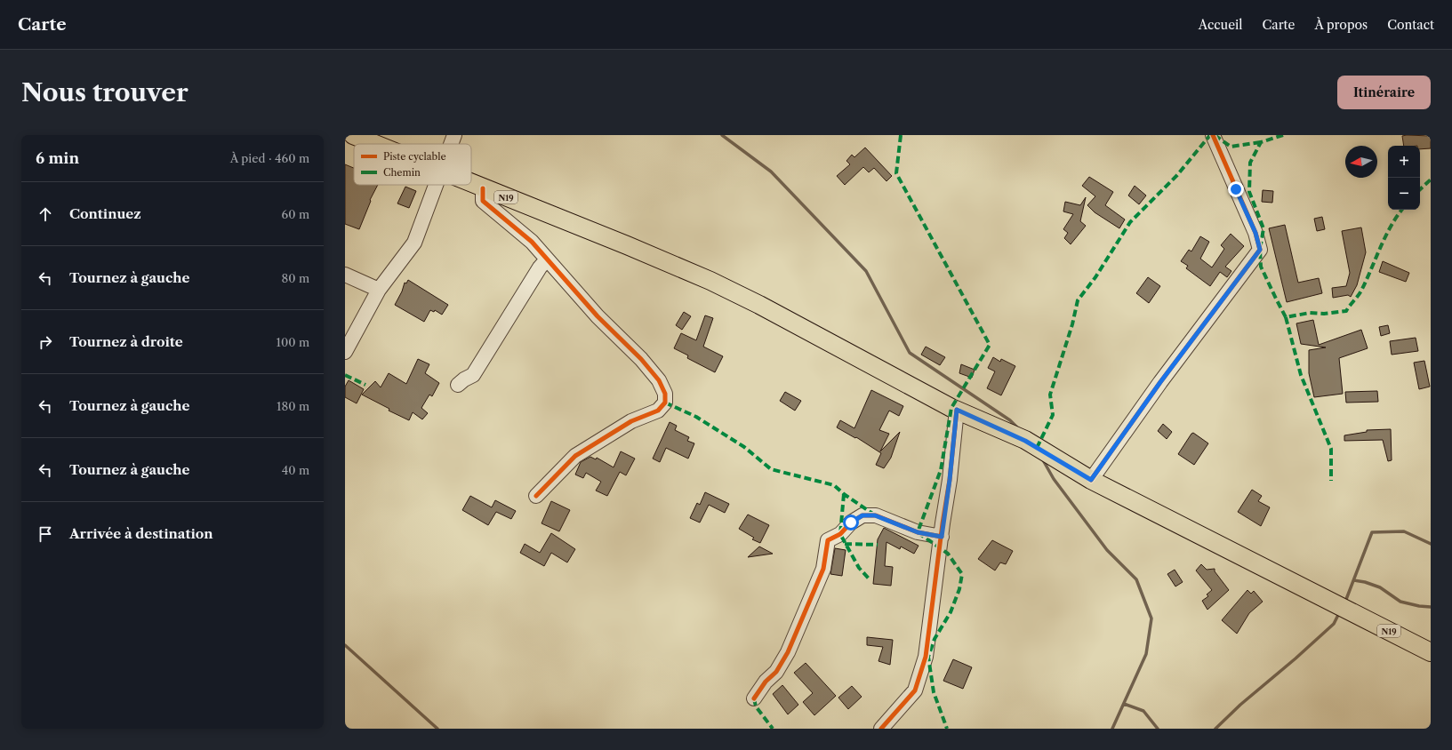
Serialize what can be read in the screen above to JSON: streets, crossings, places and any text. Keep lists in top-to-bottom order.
{
  "streets": {
    "main road": ["N19"]
  },
  "legend": ["Piste cyclable", "Chemin"],
  "north": "left",
  "page": {
    "header": "Carte",
    "nav": [
      "Accueil",
      "Carte",
      "À propos",
      "Contact"
    ],
    "buttons": "Itinéraire",
    "title": "Nous trouver",
    "heading": ["6 min", "À pied · 460 m"],
    "map_buttons": ["+", "−"],
    "list": [
      ["Continuez", "60 m"],
      ["Tournez à gauche", "80 m"],
      ["Tournez à droite", "100 m"],
      ["Tournez à gauche", "180 m"],
      ["Tournez à gauche", "40 m"],
      "Arrivée à destination"
    ]
  }
}
